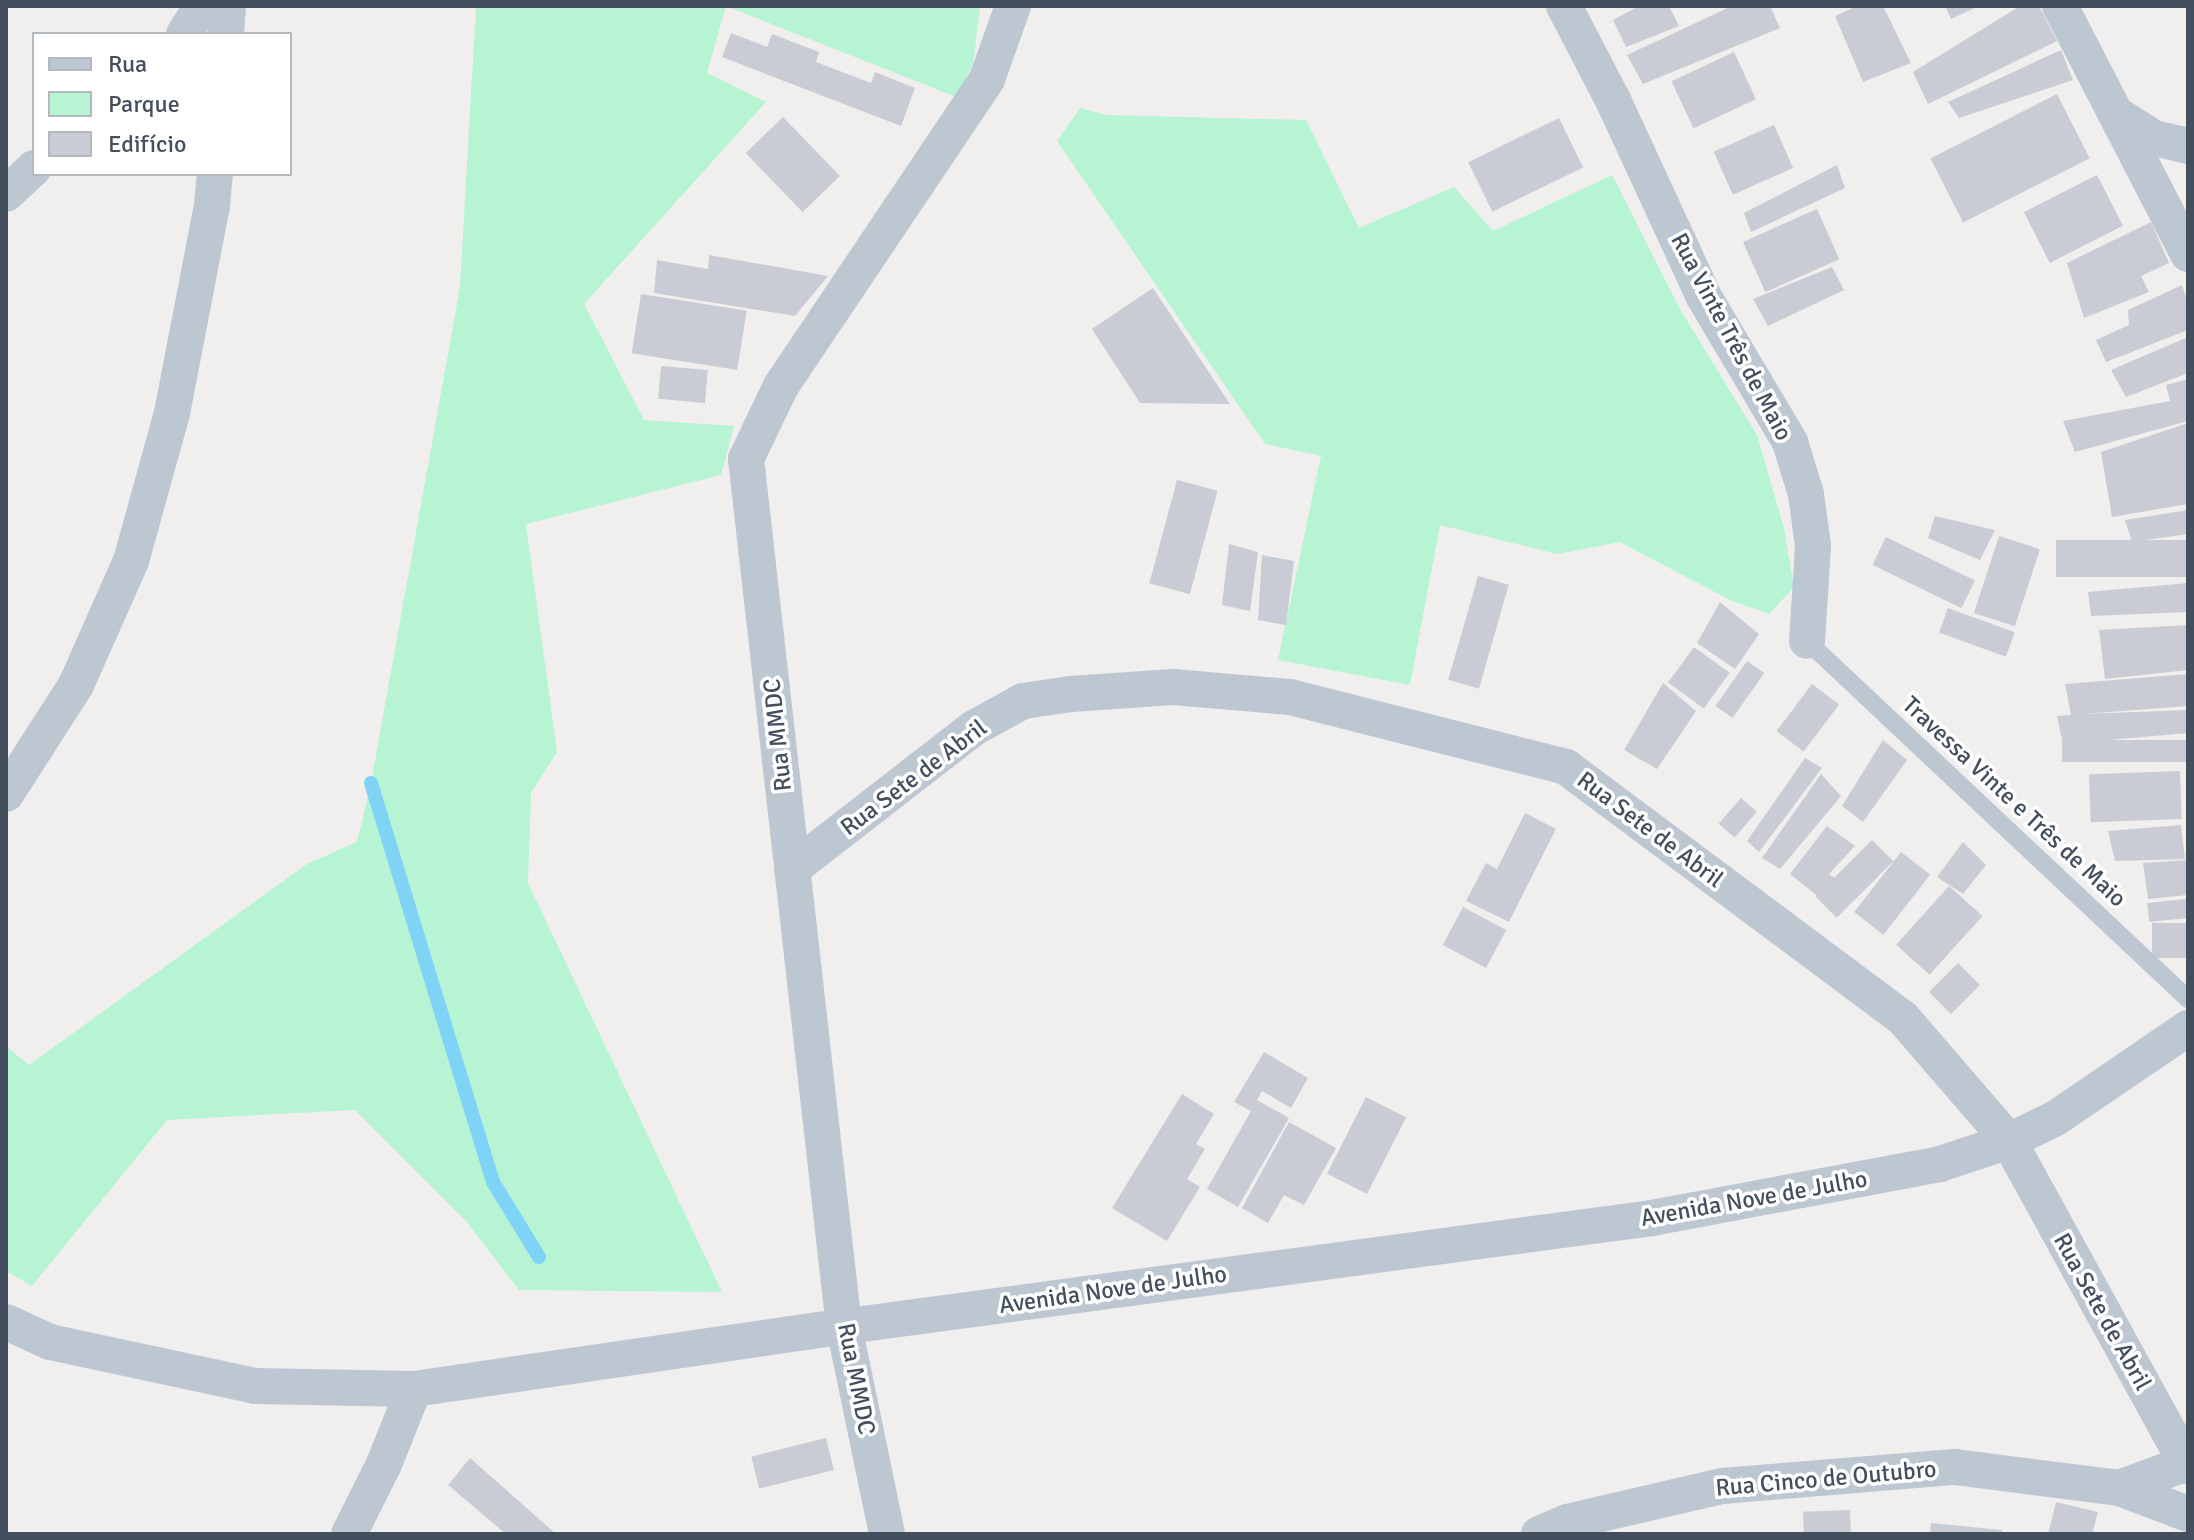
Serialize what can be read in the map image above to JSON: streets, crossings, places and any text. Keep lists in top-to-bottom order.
{
  "streets": {
    "street": [
      "Rua Vinte Três de Maio",
      "Rua MMDC",
      "Rua Sete de Abril",
      "Avenida Nove de Julho",
      "Rua Cinco de Outubro"
    ],
    "lane": ["Travessa Vinte e Três de Maio"]
  },
  "crossings": [
    ["Rua Vinte Três de Maio", "Travessa Vinte e Três de Maio"],
    ["Rua MMDC", "Rua Sete de Abril"],
    ["Rua MMDC", "Avenida Nove de Julho"],
    ["Rua Sete de Abril", "Avenida Nove de Julho"],
    ["Rua Sete de Abril", "Rua Cinco de Outubro"]
  ],
  "legend": ["Rua", "Parque", "Edifício"]
}
